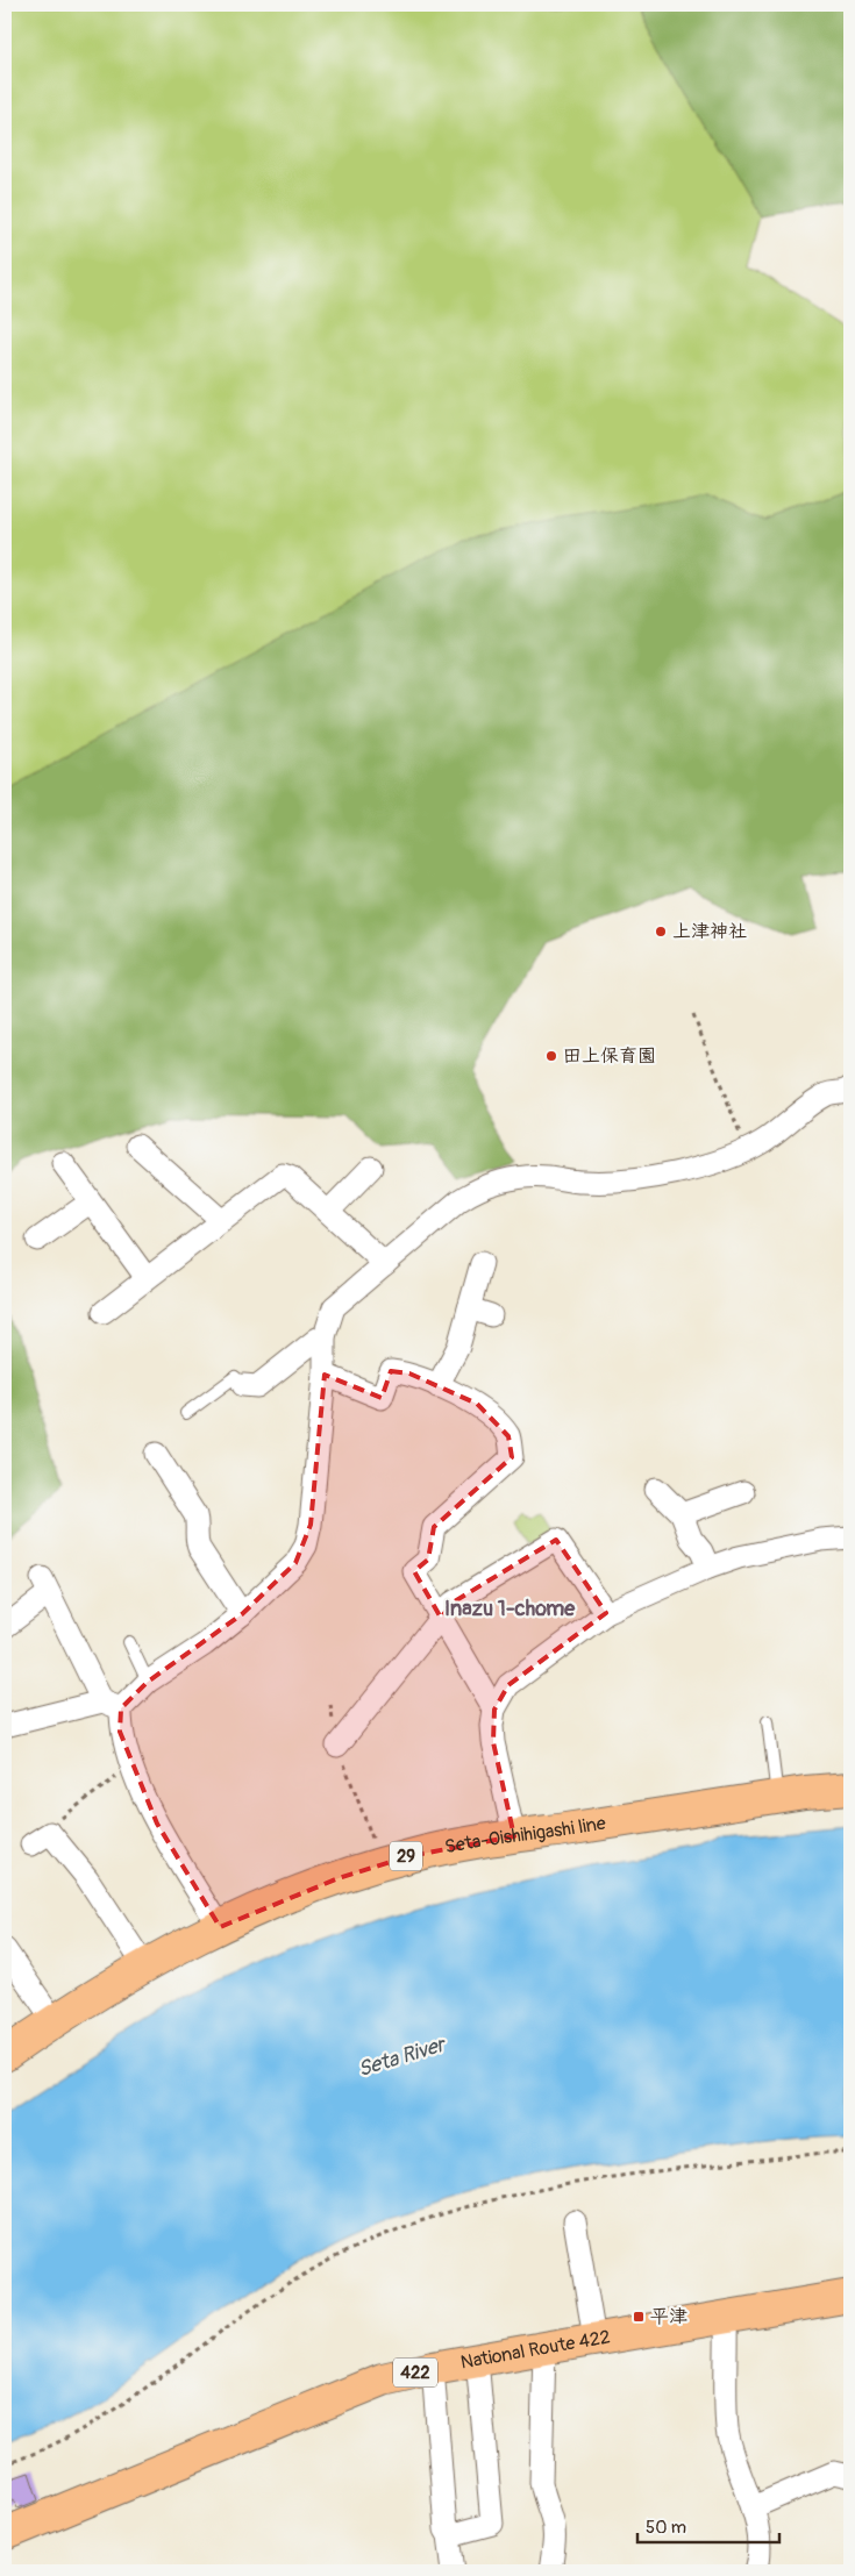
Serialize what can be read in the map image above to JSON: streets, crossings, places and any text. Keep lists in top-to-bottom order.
{
  "streets": {
    "main road": [
      "Seta-Oishihigashi line",
      "29",
      "National Route 422",
      "422"
    ]
  },
  "districts": ["Inazu 1-chome"],
  "water": ["Seta River"],
  "places": {
    "other": ["上津神社", "田上保育園"],
    "transit": ["平津"]
  },
  "scale_bar": "50 m"
}
